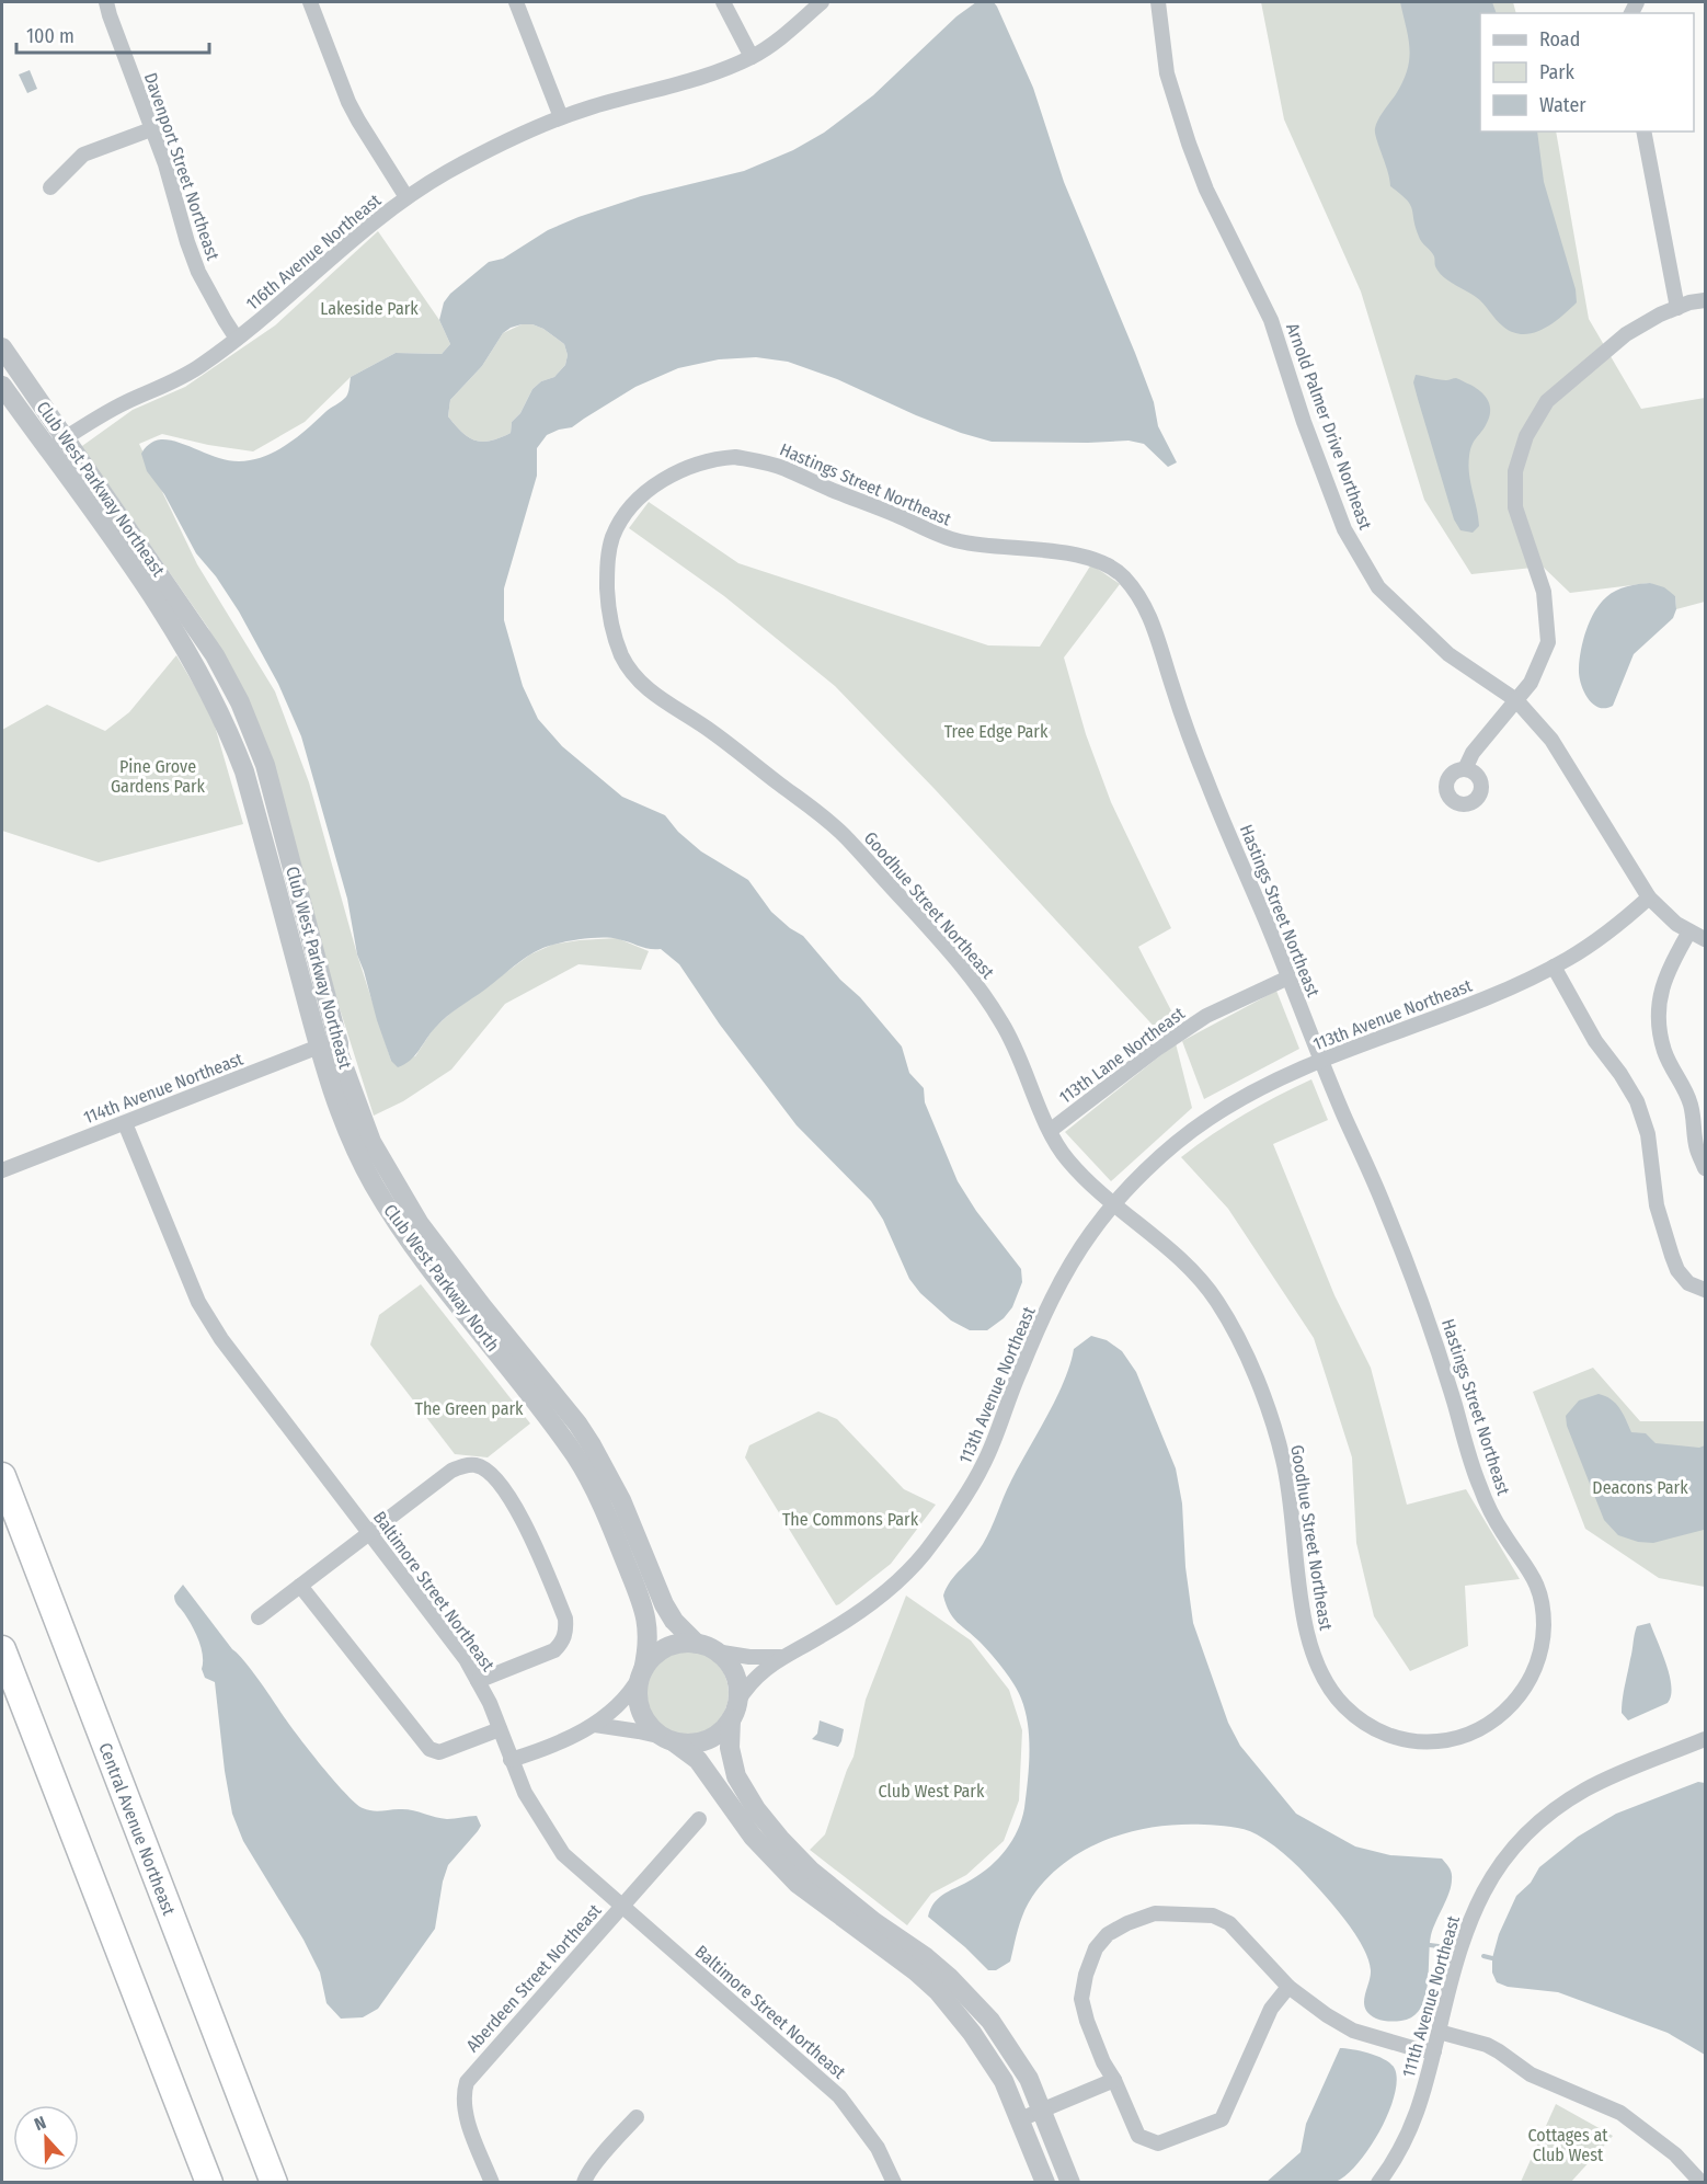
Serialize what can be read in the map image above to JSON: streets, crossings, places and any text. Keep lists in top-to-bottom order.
{
  "streets": {
    "highway": ["Central Avenue Northeast"],
    "street": [
      "Davenport Street Northeast",
      "116th Avenue Northeast",
      "Arnold Palmer Drive Northeast",
      "Hastings Street Northeast",
      "Club West Parkway Northeast",
      "Goodhue Street Northeast",
      "113th Avenue Northeast",
      "113th Lane Northeast",
      "114th Avenue Northeast",
      "Club West Parkway North",
      "Baltimore Street Northeast",
      "Aberdeen Street Northeast",
      "111th Avenue Northeast"
    ]
  },
  "crossings": [
    ["Davenport Street Northeast", "116th Avenue Northeast"],
    ["116th Avenue Northeast", "Club West Parkway Northeast"],
    ["116th Avenue Northeast", "Club West Parkway North"],
    ["Arnold Palmer Drive Northeast", "113th Avenue Northeast"],
    ["Hastings Street Northeast", "Goodhue Street Northeast"],
    ["Hastings Street Northeast", "113th Avenue Northeast"],
    ["Hastings Street Northeast", "113th Lane Northeast"],
    ["Club West Parkway Northeast", "113th Avenue Northeast"],
    ["Club West Parkway Northeast", "114th Avenue Northeast"],
    ["Club West Parkway Northeast", "Club West Parkway North"],
    ["Goodhue Street Northeast", "113th Avenue Northeast"],
    ["Goodhue Street Northeast", "113th Lane Northeast"],
    ["113th Avenue Northeast", "Club West Parkway North"],
    ["114th Avenue Northeast", "Club West Parkway North"],
    ["114th Avenue Northeast", "Baltimore Street Northeast"],
    ["Baltimore Street Northeast", "Aberdeen Street Northeast"]
  ],
  "parks": [
    "Lakeside Park",
    "Tree Edge Park",
    "Pine Grove Gardens Park",
    "The Green park",
    "Deacons Park",
    "The Commons Park",
    "Club West Park",
    "Cottages at Club West"
  ],
  "legend": ["Road", "Park", "Water"],
  "scale_bar": "100 m",
  "north": "top"
}
